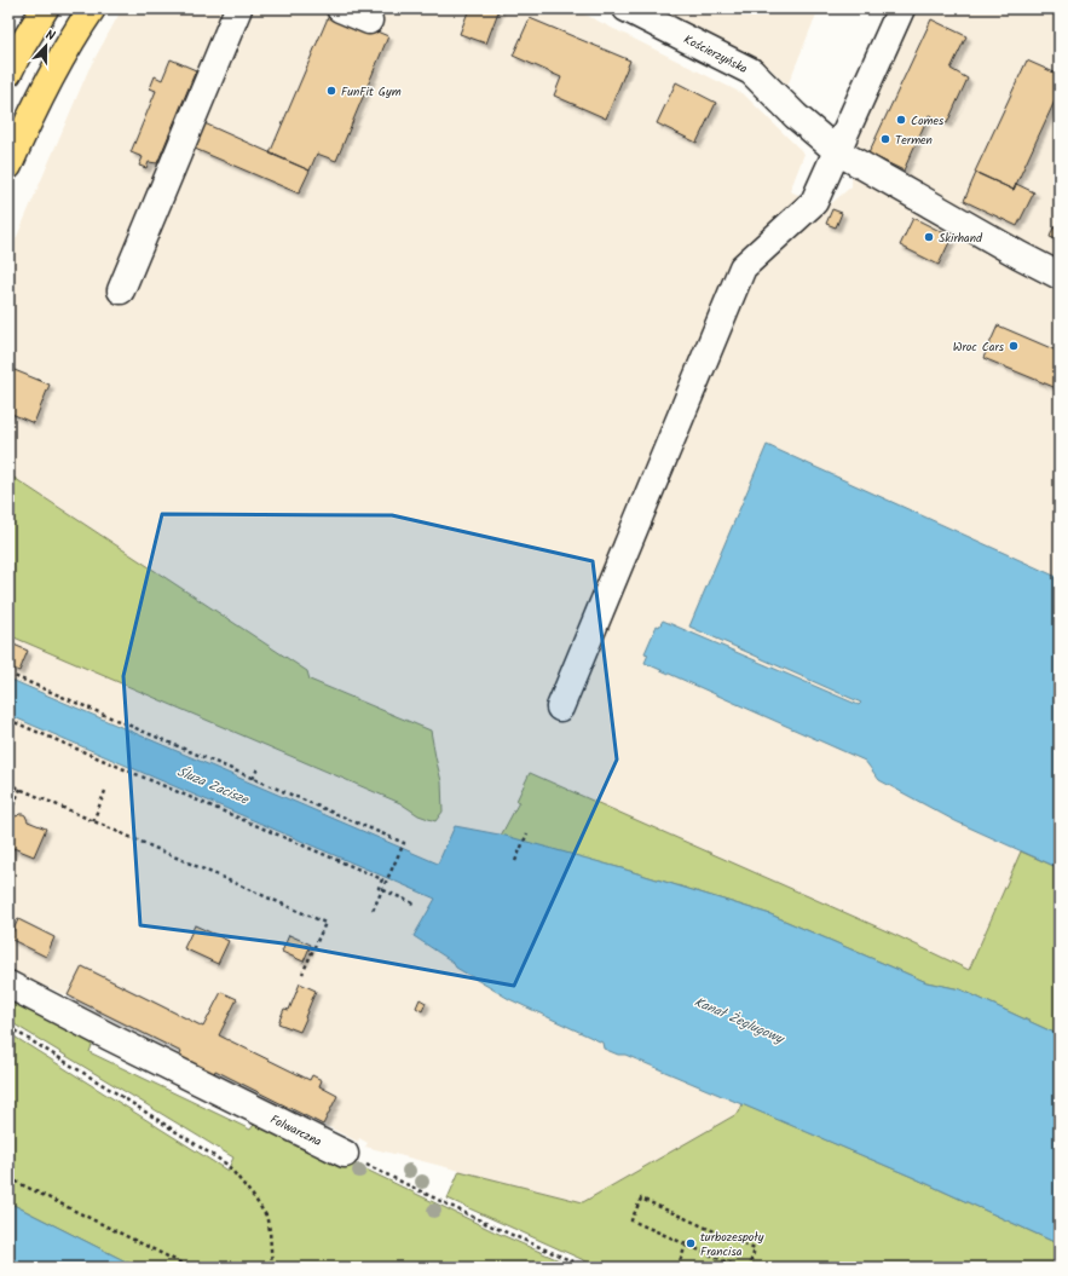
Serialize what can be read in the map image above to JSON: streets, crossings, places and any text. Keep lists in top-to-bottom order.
{
  "streets": {
    "street": ["Kościerzyńska", "Folwarczna"]
  },
  "water": ["Śluza Zacisze", "Kanał Żeglugowy"],
  "places": [
    "FunFit Gym",
    "Comes",
    "Termen",
    "Skirhand",
    "Wroc Cars",
    "turbozespoły Francisa"
  ],
  "north": "top"
}
